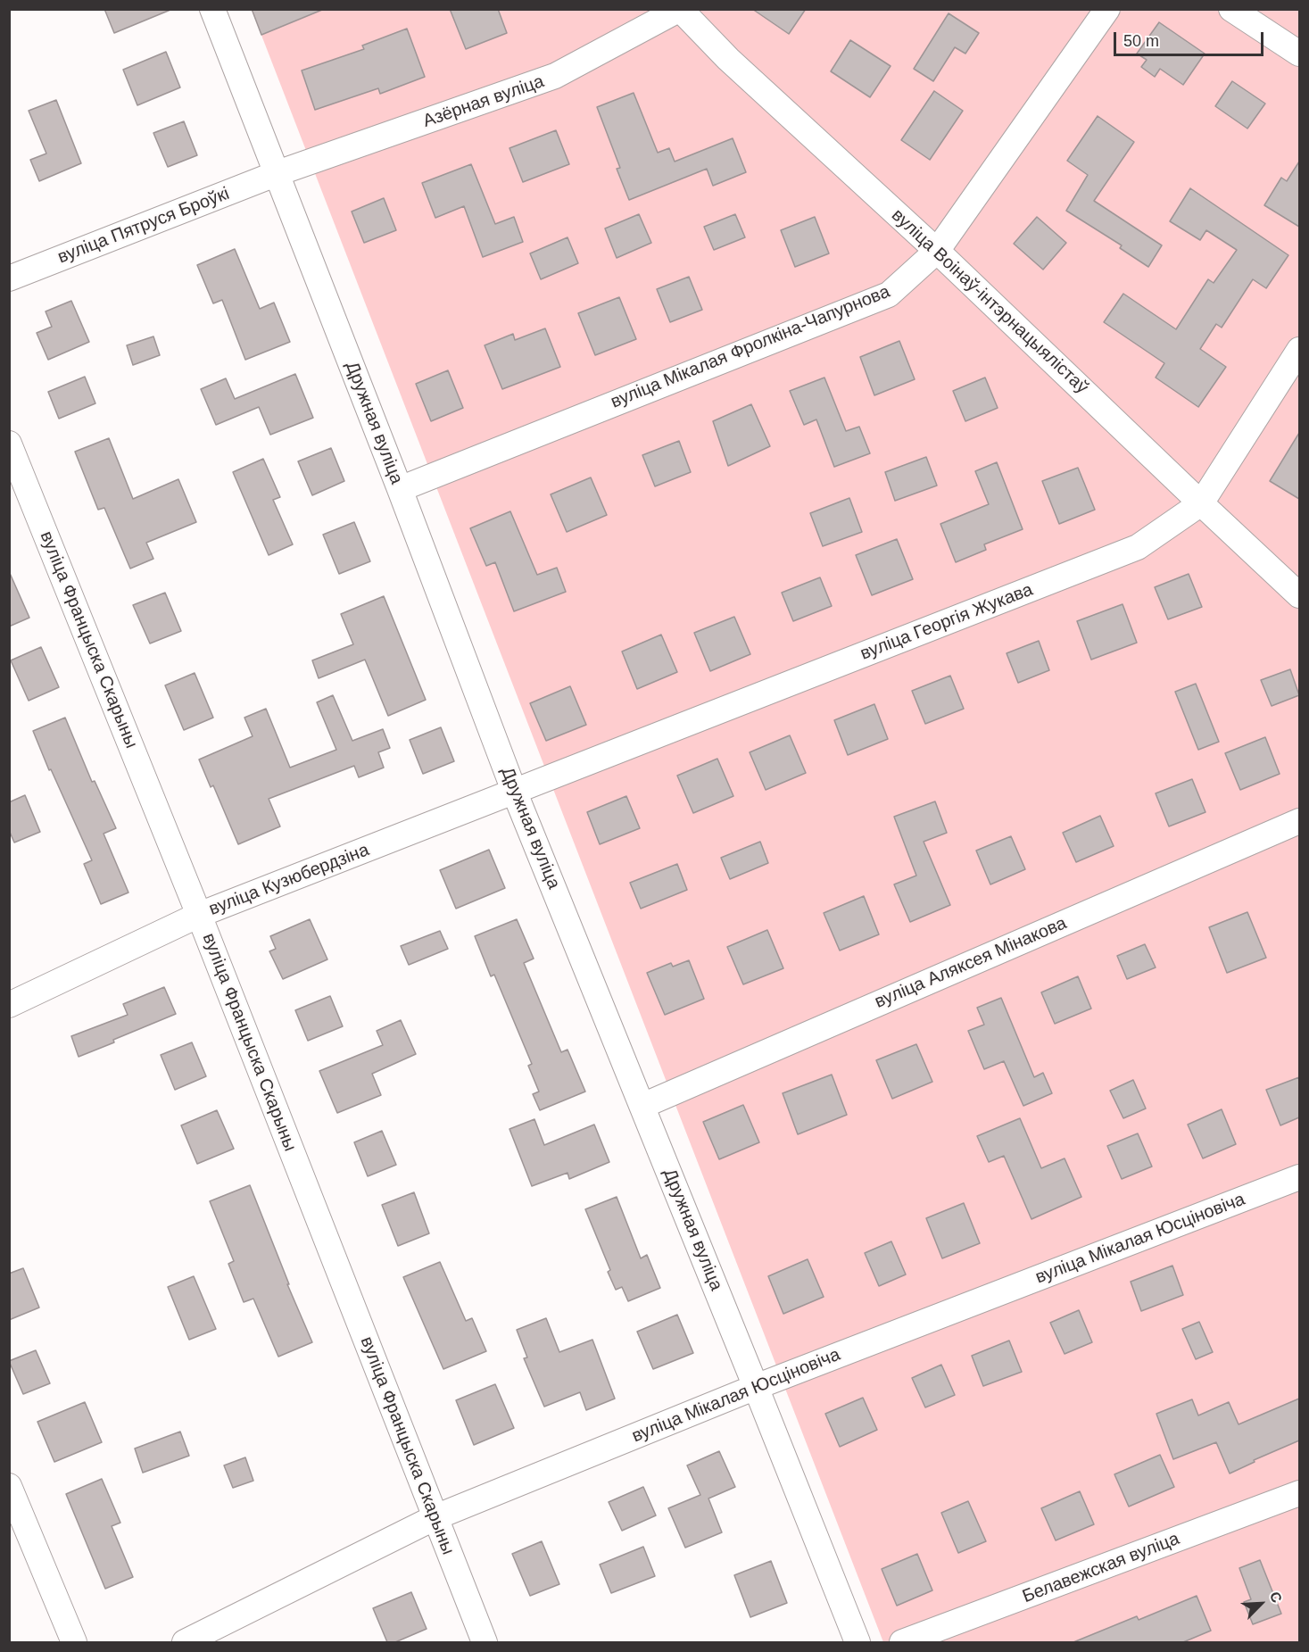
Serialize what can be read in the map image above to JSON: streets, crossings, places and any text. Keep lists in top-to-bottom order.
{
  "streets": {
    "street": [
      "Азёрная вуліца",
      "вуліца Пятруся Броўкі",
      "вуліца Воінаў-інтэрнацыялістаў",
      "вуліца Мікалая Фролкіна-Чапурнова",
      "Дружная вуліца",
      "вуліца Георгія Жукава",
      "вуліца Францыска Скарыны",
      "вуліца Кузюбердзіна",
      "вуліца Аляксея Мінакова",
      "вуліца Мікалая Юсціновіча",
      "Белавежская вуліца"
    ]
  },
  "crossings": [
    ["Азёрная вуліца", "вуліца Пятруся Броўкі"],
    ["Азёрная вуліца", "вуліца Воінаў-інтэрнацыялістаў"],
    ["Азёрная вуліца", "Дружная вуліца"],
    ["вуліца Пятруся Броўкі", "Дружная вуліца"],
    ["вуліца Воінаў-інтэрнацыялістаў", "вуліца Мікалая Фролкіна-Чапурнова"],
    ["вуліца Воінаў-інтэрнацыялістаў", "вуліца Георгія Жукава"],
    ["вуліца Мікалая Фролкіна-Чапурнова", "Дружная вуліца"],
    ["Дружная вуліца", "вуліца Георгія Жукава"],
    ["Дружная вуліца", "вуліца Кузюбердзіна"],
    ["Дружная вуліца", "вуліца Аляксея Мінакова"],
    ["Дружная вуліца", "вуліца Мікалая Юсціновіча"],
    ["вуліца Георгія Жукава", "вуліца Кузюбердзіна"],
    ["вуліца Францыска Скарыны", "вуліца Кузюбердзіна"],
    ["вуліца Францыска Скарыны", "вуліца Мікалая Юсціновіча"]
  ],
  "scale_bar": "50 m",
  "north": "top right"
}
